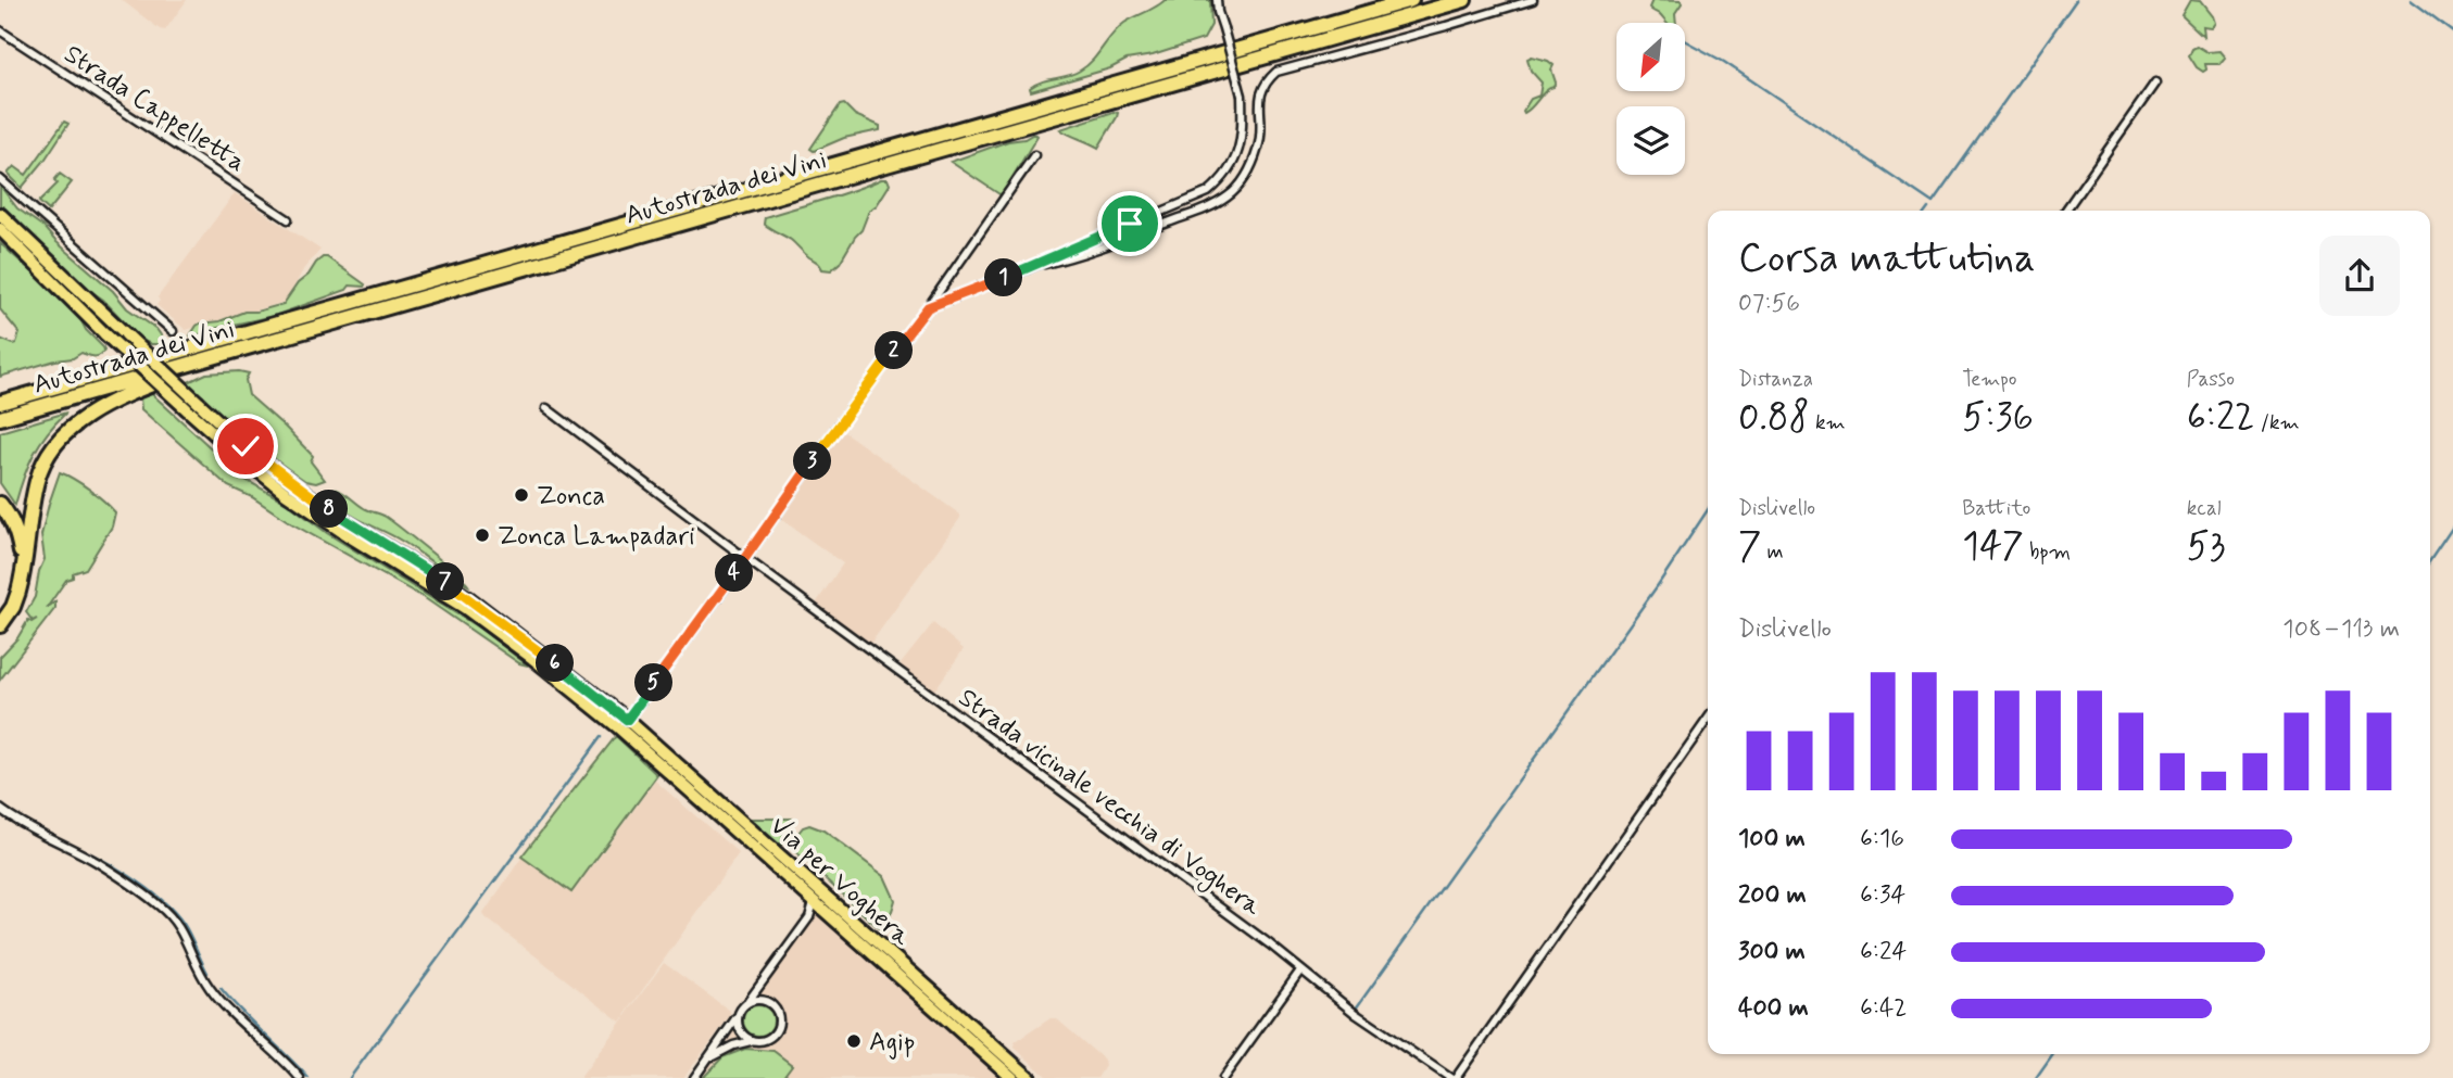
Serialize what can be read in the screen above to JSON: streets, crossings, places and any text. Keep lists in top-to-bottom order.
{
  "streets": {
    "highway": ["Autostrada dei Vini"],
    "main road": ["Via per Voghera"],
    "street": ["Strada Cappelletta", "Strada vicinale vecchia di Voghera"]
  },
  "places": ["Zonca", "Zonca Lampadari", "Agip"],
  "north": "bottom left",
  "page": {
    "heading": ["Corsa mattutina", "07:56"],
    "pins": [
      "1",
      "2",
      "3",
      "8",
      "4",
      "7",
      "6",
      "5"
    ],
    "stats": [
      ["Distanza", "0.88 km"],
      ["Tempo", "5:36"],
      ["Passo", "6:22 /km"],
      ["Dislivello", "7 m"],
      ["Battito", "147 bpm"],
      ["kcal", "53"]
    ],
    "chart": ["Dislivello", "108–113 m"],
    "list": [
      {
        "name": "100 m",
        "note": "6:16"
      },
      {
        "name": "200 m",
        "note": "6:34"
      },
      {
        "name": "300 m",
        "note": "6:24"
      },
      {
        "name": "400 m",
        "note": "6:42"
      }
    ]
  }
}
